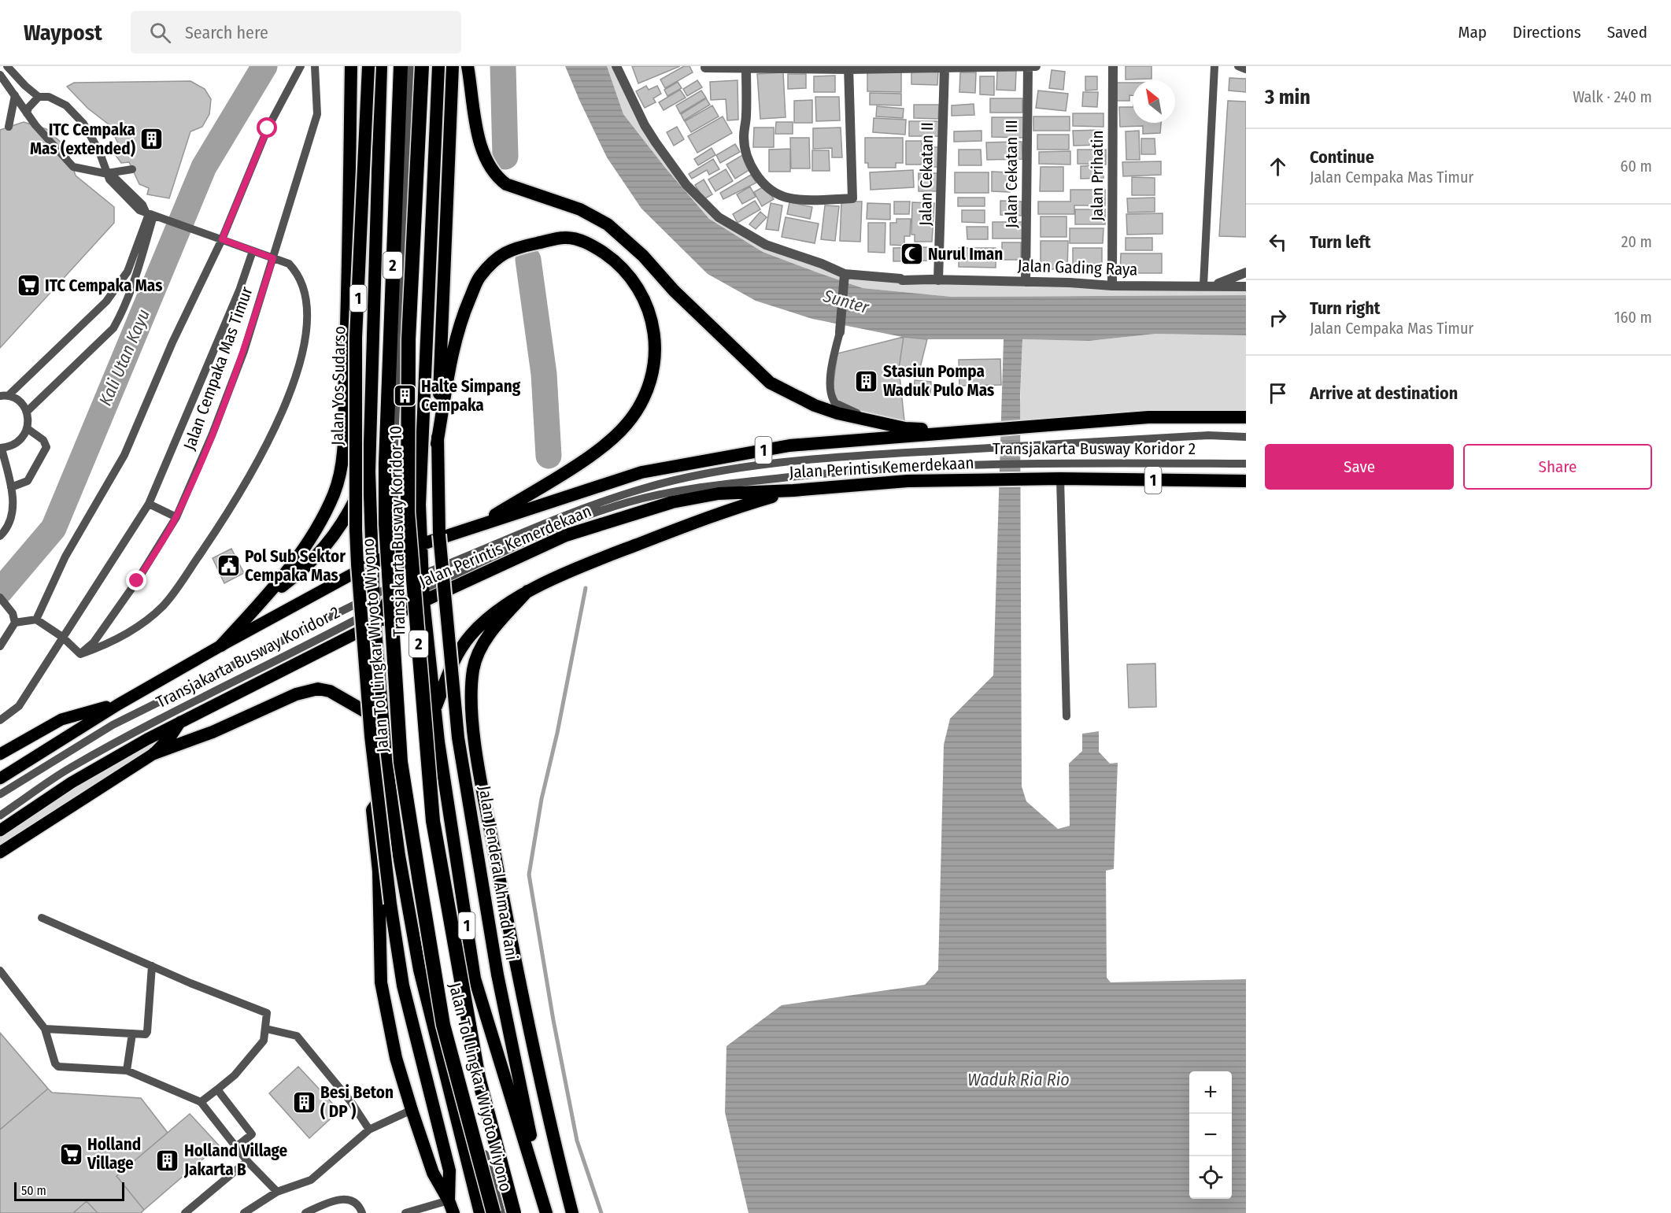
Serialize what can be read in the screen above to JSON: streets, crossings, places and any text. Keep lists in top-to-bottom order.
{
  "streets": {
    "highway": [
      "2",
      "1",
      "Jalan Yos Sudarso",
      "Jalan Perintis Kemerdekaan",
      "Jalan Tol Lingkar Wiyoto Wiyono",
      "Jalan Jenderal Ahmad Yani"
    ],
    "street": [
      "Jalan Cekatan II",
      "Jalan Cekatan III",
      "Jalan Prihatin",
      "Jalan Gading Raya"
    ],
    "lane": ["Jalan Cempaka Mas Timur", "Transjakarta Busway Koridor 2", "Transjakarta Busway Koridor 10"]
  },
  "crossings": [
    ["Jalan Cekatan II", "Jalan Gading Raya"],
    ["Jalan Cekatan III", "Jalan Gading Raya"],
    ["Jalan Prihatin", "Jalan Gading Raya"],
    ["1", "Jalan Yos Sudarso"],
    ["1", "Transjakarta Busway Koridor 2"],
    ["1", "Jalan Perintis Kemerdekaan"],
    ["1", "Transjakarta Busway Koridor 10"],
    ["1", "Jalan Jenderal Ahmad Yani"],
    ["Jalan Yos Sudarso", "Jalan Perintis Kemerdekaan"],
    ["Transjakarta Busway Koridor 2", "Jalan Perintis Kemerdekaan"],
    ["Transjakarta Busway Koridor 2", "Transjakarta Busway Koridor 10"],
    ["Transjakarta Busway Koridor 2", "Jalan Jenderal Ahmad Yani"],
    ["Jalan Perintis Kemerdekaan", "Transjakarta Busway Koridor 10"],
    ["Jalan Perintis Kemerdekaan", "Jalan Jenderal Ahmad Yani"],
    ["Transjakarta Busway Koridor 10", "Jalan Tol Lingkar Wiyoto Wiyono"],
    ["Transjakarta Busway Koridor 10", "Jalan Jenderal Ahmad Yani"]
  ],
  "water": ["Sunter", "Kali Utan Kayu", "Waduk Ria Rio"],
  "places": {
    "building": [
      "ITC Cempaka Mas (extended)",
      "Stasiun Pompa Waduk Pulo Mas",
      "Halte Simpang Cempaka",
      "Besi Beton ( DP )",
      "Holland Village Jakarta B"
    ],
    "mosque": ["Nurul Iman"],
    "supermarket": ["ITC Cempaka Mas", "Holland Village"],
    "public building": ["Pol Sub Sektor Cempaka Mas"]
  },
  "scale_bar": "50 m",
  "north": "top left",
  "page": {
    "header": "Waypost",
    "search": "Search here",
    "nav": ["Map", "Directions", "Saved"],
    "heading": ["3 min", "Walk · 240 m"],
    "list": [
      ["Continue", "Jalan Cempaka Mas Timur", "60 m"],
      ["Turn left", "20 m"],
      ["Turn right", "Jalan Cempaka Mas Timur", "160 m"],
      "Arrive at destination"
    ],
    "buttons": ["Save", "Share"],
    "map_buttons": ["+", "−"],
    "scale": "50 m"
  }
}
